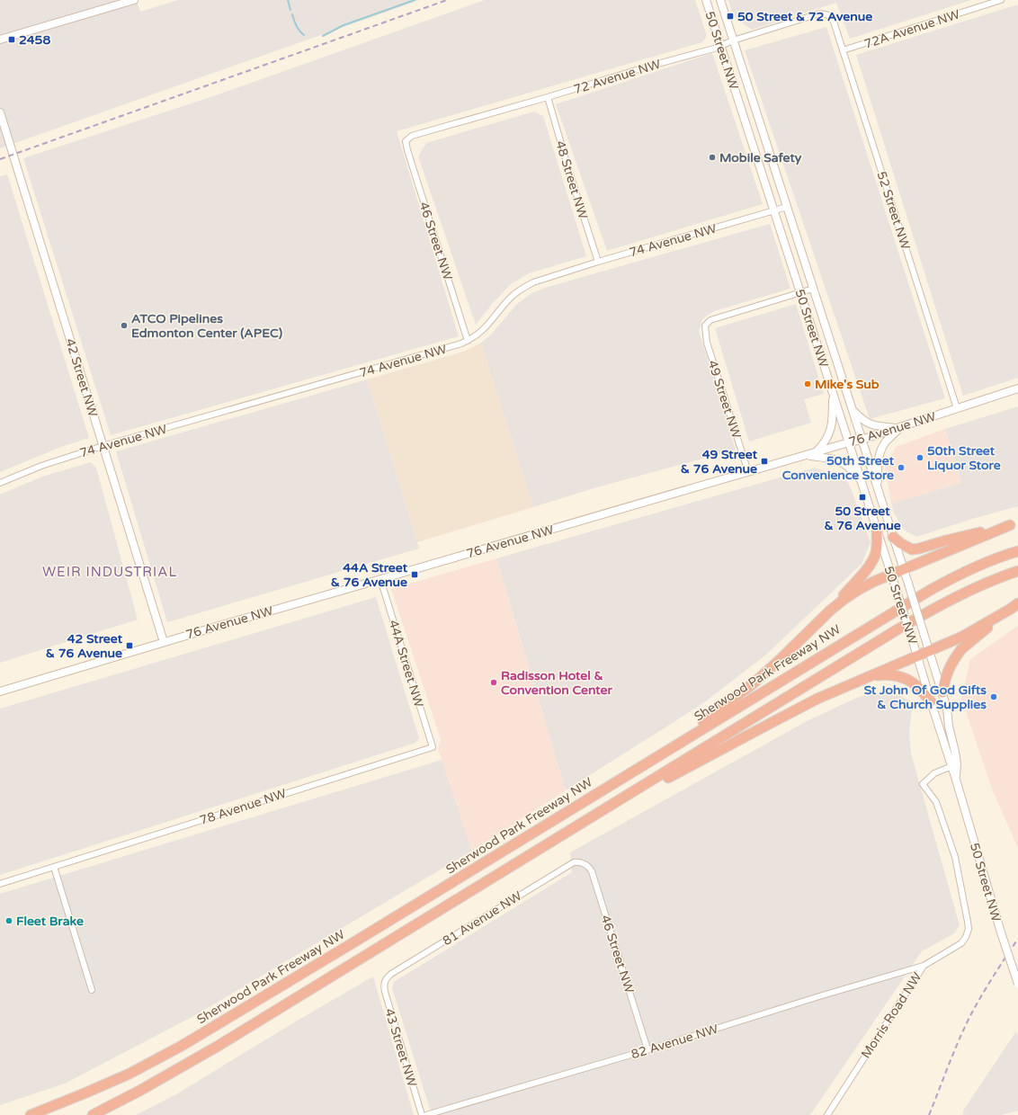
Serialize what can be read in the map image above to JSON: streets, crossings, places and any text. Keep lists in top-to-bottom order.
{
  "streets": {
    "highway": ["Sherwood Park Freeway NW"],
    "main road": ["50 Street NW", "42 Street NW", "76 Avenue NW"],
    "street": [
      "72A Avenue NW",
      "72 Avenue NW",
      "48 Street NW",
      "52 Street NW",
      "74 Avenue NW",
      "46 Street NW",
      "49 Street NW",
      "44A Street NW",
      "78 Avenue NW",
      "81 Avenue NW",
      "Morris Road NW",
      "82 Avenue NW",
      "43 Street NW"
    ]
  },
  "crossings": [
    ["72A Avenue NW", "52 Street NW"],
    ["50 Street NW", "72 Avenue NW"],
    ["50 Street NW", "74 Avenue NW"],
    ["50 Street NW", "49 Street NW"],
    ["50 Street NW", "76 Avenue NW"],
    ["50 Street NW", "Morris Road NW"],
    ["72 Avenue NW", "48 Street NW"],
    ["72 Avenue NW", "52 Street NW"],
    ["72 Avenue NW", "46 Street NW"],
    ["48 Street NW", "74 Avenue NW"],
    ["52 Street NW", "76 Avenue NW"],
    ["74 Avenue NW", "46 Street NW"],
    ["74 Avenue NW", "42 Street NW"],
    ["46 Street NW", "81 Avenue NW"],
    ["46 Street NW", "82 Avenue NW"],
    ["42 Street NW", "76 Avenue NW"],
    ["49 Street NW", "76 Avenue NW"],
    ["76 Avenue NW", "44A Street NW"],
    ["44A Street NW", "78 Avenue NW"],
    ["81 Avenue NW", "43 Street NW"],
    ["Morris Road NW", "82 Avenue NW"]
  ],
  "districts": ["WEIR INDUSTRIAL"],
  "places": {
    "transit": [
      "50 Street & 72 Avenue",
      "2458",
      "49 Street & 76 Avenue",
      "50 Street & 76 Avenue",
      "44A Street & 76 Avenue",
      "42 Street & 76 Avenue"
    ],
    "other": [
      "Mobile Safety",
      "ATCO Pipelines Edmonton Center (APEC)",
      "Mike's Sub",
      "50th Street Liquor Store",
      "50th Street Convenience Store",
      "Radisson Hotel & Convention Center",
      "St John Of God Gifts & Church Supplies",
      "Fleet Brake"
    ]
  }
}
